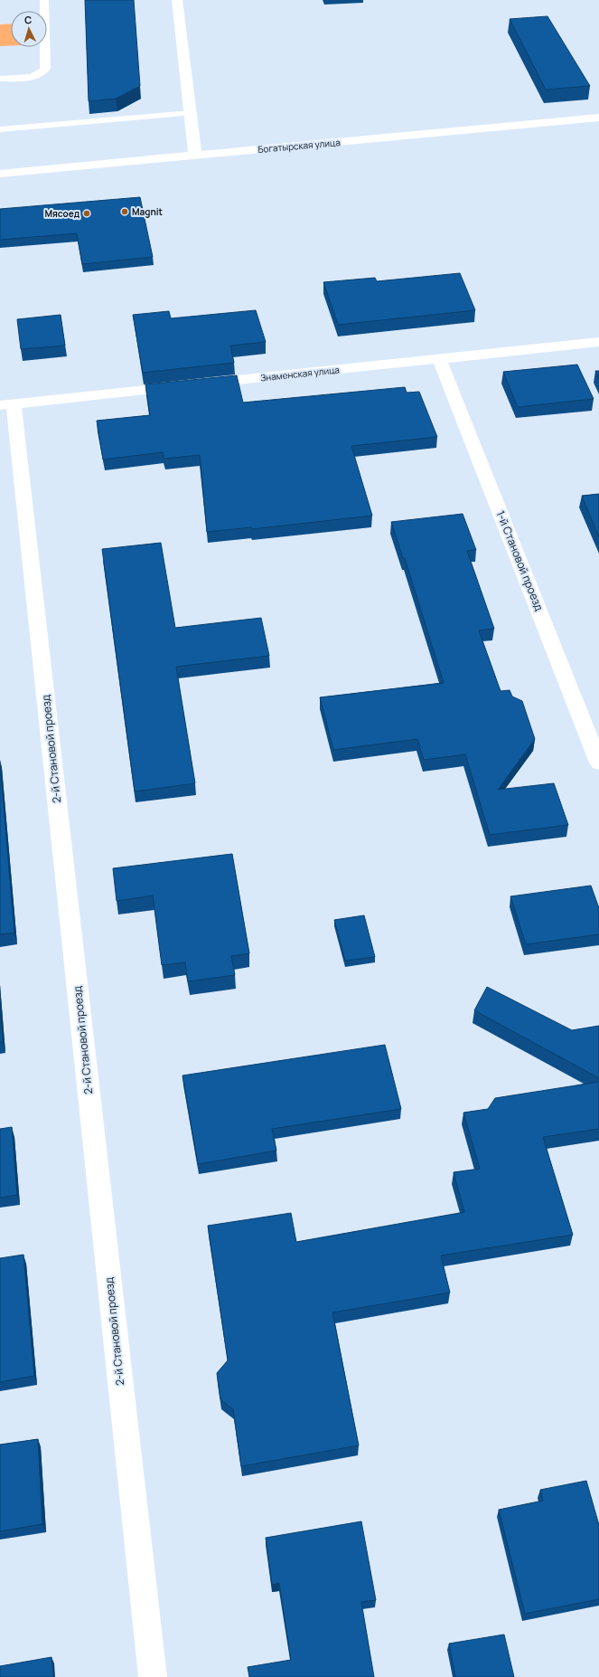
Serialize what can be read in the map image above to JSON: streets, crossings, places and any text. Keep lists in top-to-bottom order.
{
  "streets": {
    "street": [
      "Богатырская улица",
      "Знаменская улица",
      "1-й Становой проезд",
      "2-й Становой проезд"
    ]
  },
  "crossings": [
    ["Знаменская улица", "1-й Становой проезд"],
    ["Знаменская улица", "2-й Становой проезд"]
  ],
  "places": ["Magnit", "Мясоед"],
  "north": "top"
}
